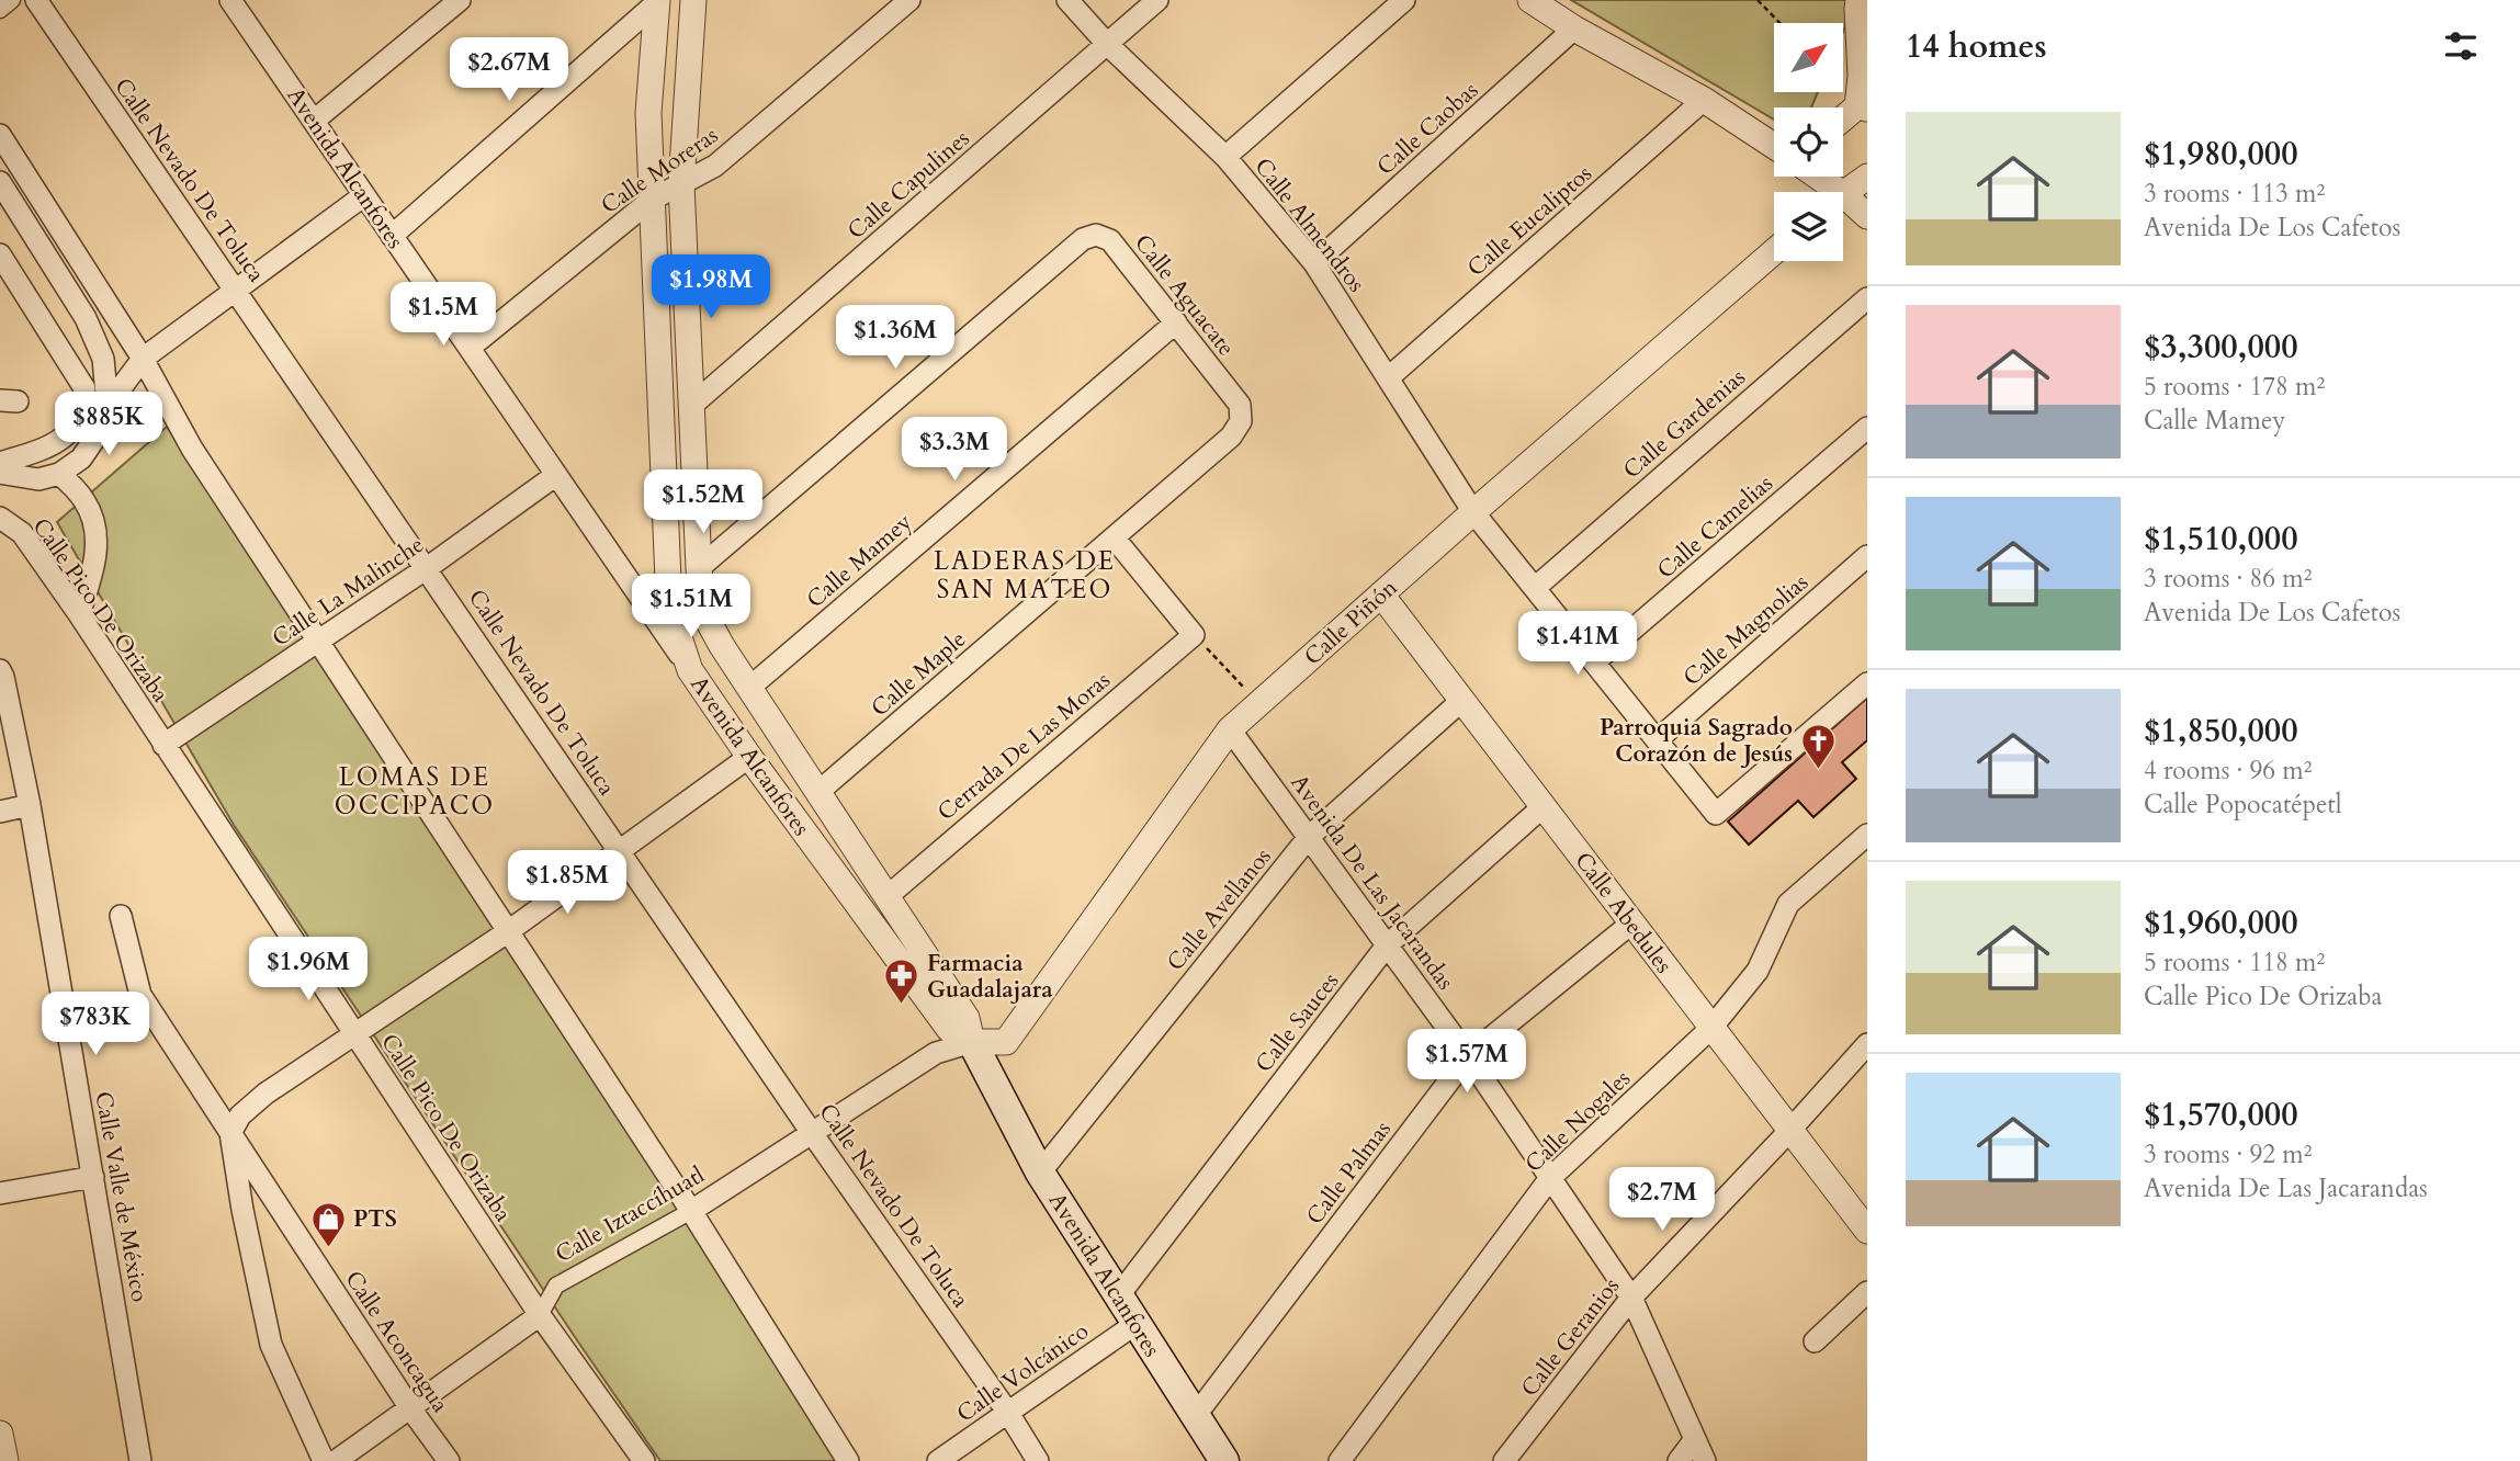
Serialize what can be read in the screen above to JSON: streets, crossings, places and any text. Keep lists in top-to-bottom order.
{
  "streets": {
    "main road": ["Avenida Alcanfores"],
    "street": [
      "Calle Caobas",
      "Calle Moreras",
      "Calle Nevado De Toluca",
      "Calle Capulines",
      "Calle Eucaliptos",
      "Calle Almendros",
      "Calle Aguacate",
      "Calle Gardenias",
      "Calle Camelias",
      "Calle Mamey",
      "Calle La Malinche",
      "Calle Pico De Orizaba",
      "Calle Piñón",
      "Calle Magnolias",
      "Calle Maple",
      "Cerrada De Las Moras",
      "Avenida De Las Jacarandas",
      "Calle Avellanos",
      "Calle Abedules",
      "Calle Sauces",
      "Calle Nogales",
      "Calle Palmas",
      "Calle Valle de México",
      "Calle Iztaccíhuatl",
      "Calle Geranios",
      "Calle Aconcagua",
      "Calle Volcánico"
    ]
  },
  "crossings": [
    ["Calle Caobas", "Calle Almendros"],
    ["Avenida Alcanfores", "Calle Moreras"],
    ["Avenida Alcanfores", "Calle Capulines"],
    ["Avenida Alcanfores", "Calle Aguacate"],
    ["Avenida Alcanfores", "Calle Mamey"],
    ["Avenida Alcanfores", "Calle La Malinche"],
    ["Avenida Alcanfores", "Calle Piñón"],
    ["Avenida Alcanfores", "Calle Maple"],
    ["Avenida Alcanfores", "Cerrada De Las Moras"],
    ["Avenida Alcanfores", "Calle Avellanos"],
    ["Avenida Alcanfores", "Calle Sauces"],
    ["Avenida Alcanfores", "Calle Palmas"],
    ["Avenida Alcanfores", "Calle Iztaccíhuatl"],
    ["Avenida Alcanfores", "Calle Volcánico"],
    ["Calle Nevado De Toluca", "Calle La Malinche"],
    ["Calle Nevado De Toluca", "Calle Iztaccíhuatl"],
    ["Calle Nevado De Toluca", "Calle Volcánico"],
    ["Calle Capulines", "Calle Almendros"],
    ["Calle Eucaliptos", "Calle Almendros"],
    ["Calle Almendros", "Calle Gardenias"],
    ["Calle Almendros", "Calle Camelias"],
    ["Calle Almendros", "Calle Piñón"],
    ["Calle Almendros", "Calle Magnolias"],
    ["Calle Aguacate", "Calle Mamey"],
    ["Calle Aguacate", "Calle Maple"],
    ["Calle La Malinche", "Calle Pico De Orizaba"],
    ["Calle Pico De Orizaba", "Calle Iztaccíhuatl"],
    ["Calle Piñón", "Avenida De Las Jacarandas"],
    ["Calle Piñón", "Calle Abedules"],
    ["Calle Piñón", "Calle Iztaccíhuatl"],
    ["Avenida De Las Jacarandas", "Calle Avellanos"],
    ["Avenida De Las Jacarandas", "Calle Sauces"],
    ["Avenida De Las Jacarandas", "Calle Nogales"],
    ["Avenida De Las Jacarandas", "Calle Palmas"],
    ["Avenida De Las Jacarandas", "Calle Geranios"],
    ["Calle Avellanos", "Calle Abedules"],
    ["Calle Abedules", "Calle Sauces"],
    ["Calle Abedules", "Calle Nogales"],
    ["Calle Abedules", "Calle Palmas"],
    ["Calle Abedules", "Calle Geranios"],
    ["Calle Iztaccíhuatl", "Calle Aconcagua"]
  ],
  "districts": ["LADERAS DE SAN MATEO", "LOMAS DE OCCIPACO"],
  "places": {
    "church": ["Parroquia Sagrado Corazón de Jesús"],
    "pharmacy": ["Farmacia Guadalajara"],
    "shop": ["PTS"]
  },
  "north": "top right",
  "page": {
    "heading": "14 homes",
    "price": [
      "$2.67M",
      "$1.98M",
      "$1.5M",
      "$1.36M",
      "$885K",
      "$3.3M",
      "$1.52M",
      "$1.51M",
      "$1.41M",
      "$1.85M",
      "$1.96M",
      "$783K",
      "$1.57M",
      "$2.7M"
    ],
    "list": [
      {
        "name": "$1,980,000",
        "note": "3 rooms · 113 m² · Avenida De Los Cafetos"
      },
      {
        "name": "$3,300,000",
        "note": "5 rooms · 178 m² · Calle Mamey"
      },
      {
        "name": "$1,510,000",
        "note": "3 rooms · 86 m² · Avenida De Los Cafetos"
      },
      {
        "name": "$1,850,000",
        "note": "4 rooms · 96 m² · Calle Popocatépetl"
      },
      {
        "name": "$1,960,000",
        "note": "5 rooms · 118 m² · Calle Pico De Orizaba"
      },
      {
        "name": "$1,570,000",
        "note": "3 rooms · 92 m² · Avenida De Las Jacarandas"
      }
    ]
  }
}
